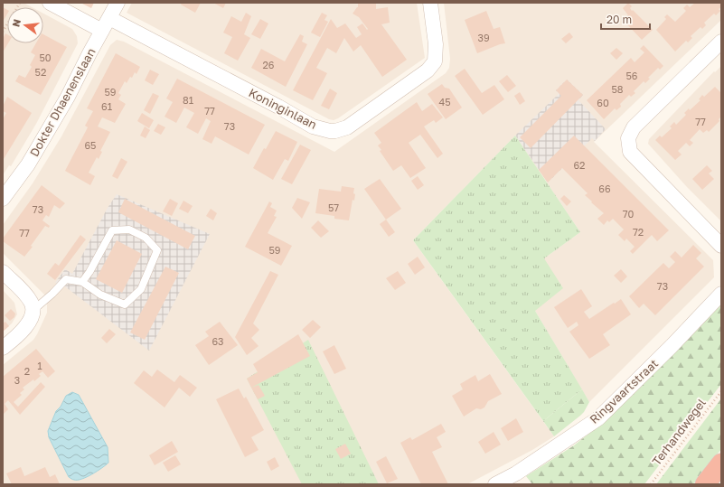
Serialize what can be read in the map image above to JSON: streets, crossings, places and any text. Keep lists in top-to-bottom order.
{
  "streets": {
    "street": ["Dokter Dhaenenslaan", "Koninginlaan", "Ringvaartstraat"],
    "path": ["Terhandwegel"]
  },
  "crossings": [
    ["Dokter Dhaenenslaan", "Koninginlaan"]
  ],
  "house_numbers": [
    "39",
    "50",
    "26",
    "52",
    "56",
    "58",
    "59",
    "81",
    "45",
    "60",
    "61",
    "77",
    "77",
    "73",
    "65",
    "62",
    "66",
    "57",
    "73",
    "70",
    "72",
    "77",
    "59",
    "73",
    "63",
    "1",
    "2",
    "3"
  ],
  "scale_bar": "20 m",
  "north": "left"
}
